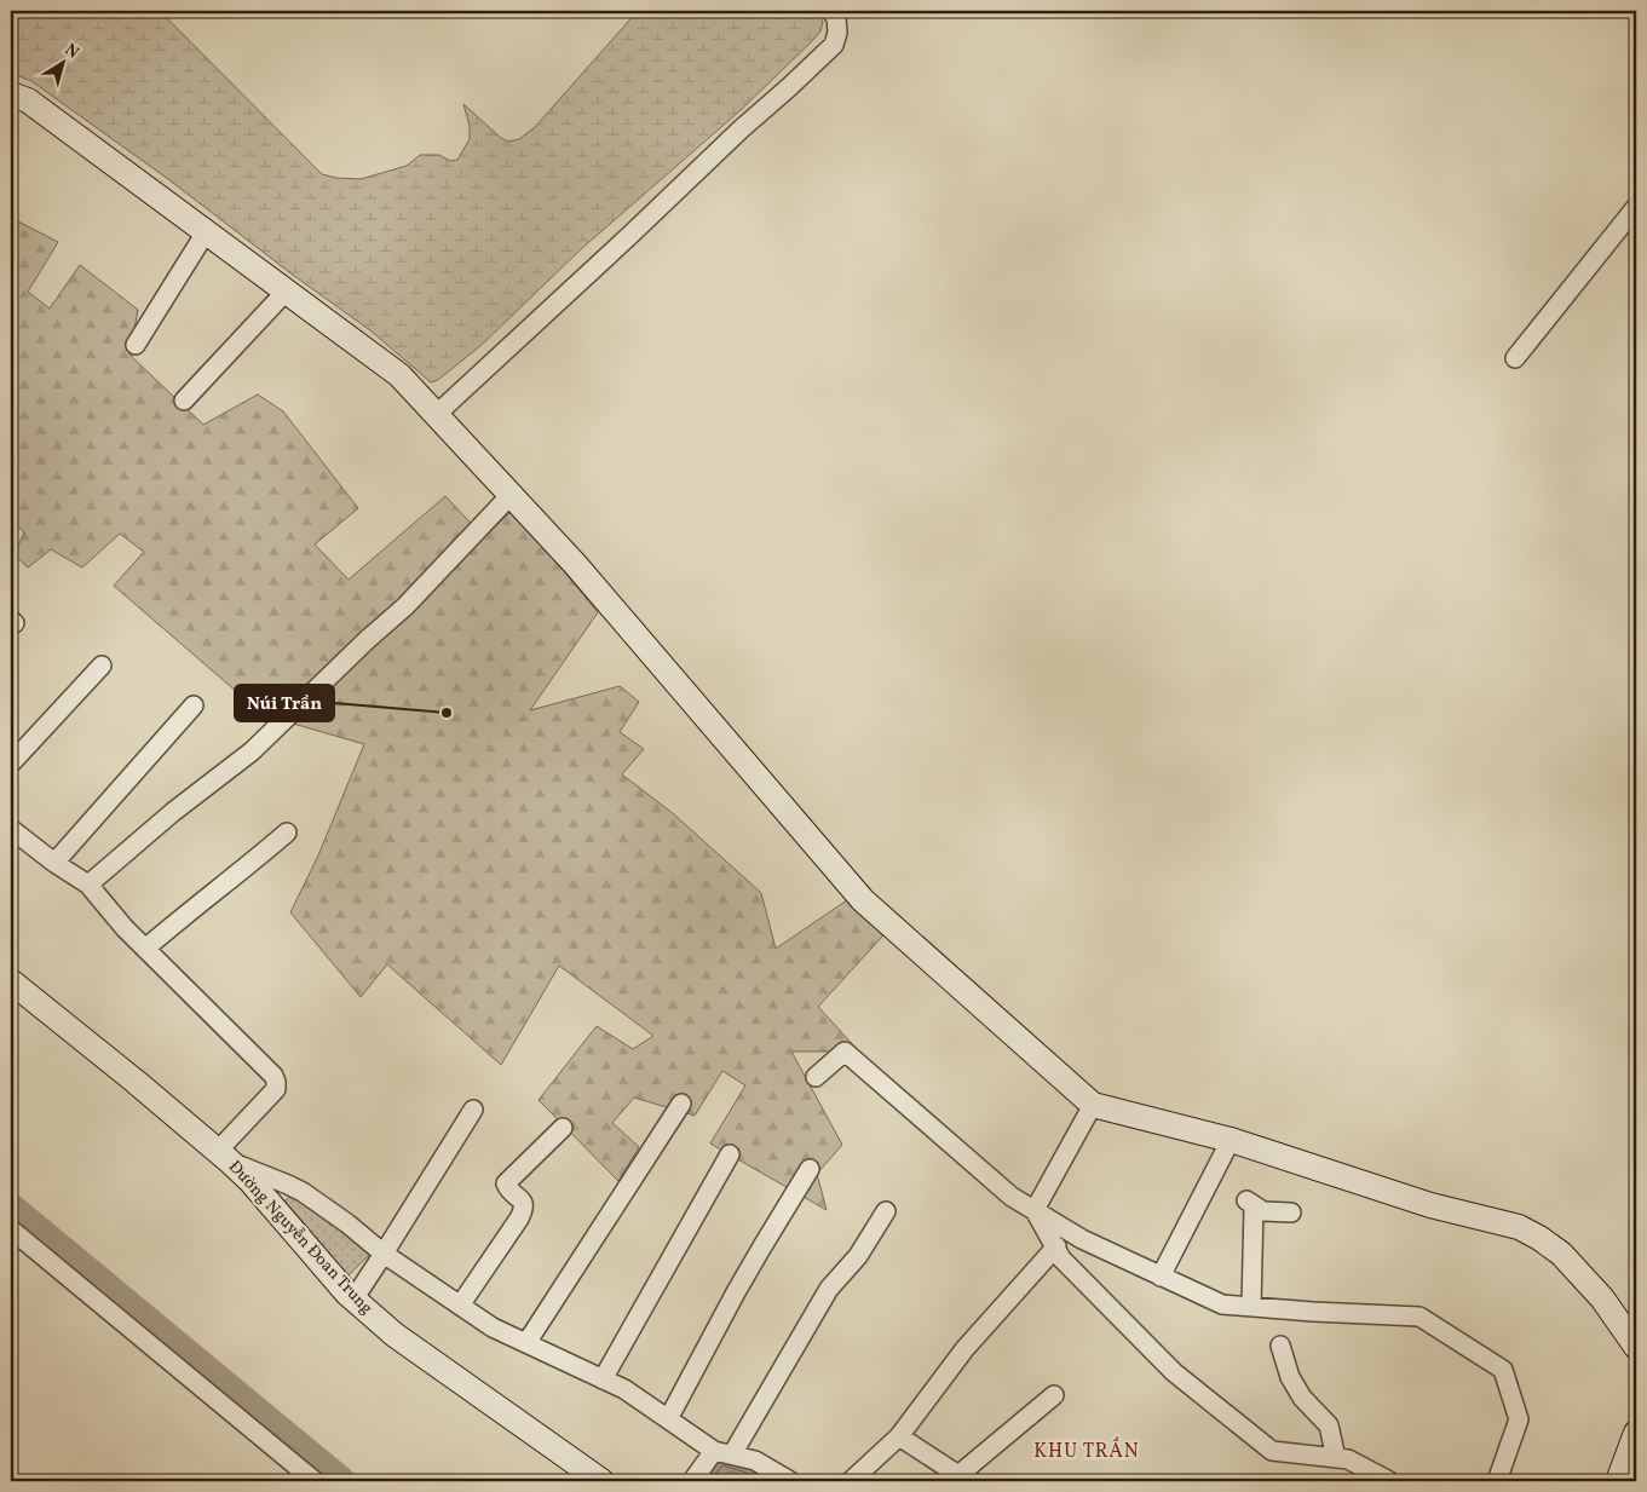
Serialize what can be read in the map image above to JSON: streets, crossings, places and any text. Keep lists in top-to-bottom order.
{
  "streets": {
    "street": ["Đường Nguyễn Đoan Trung"]
  },
  "districts": ["KHU TRẦN"],
  "places": ["Núi Trần"],
  "north": "top right"
}
